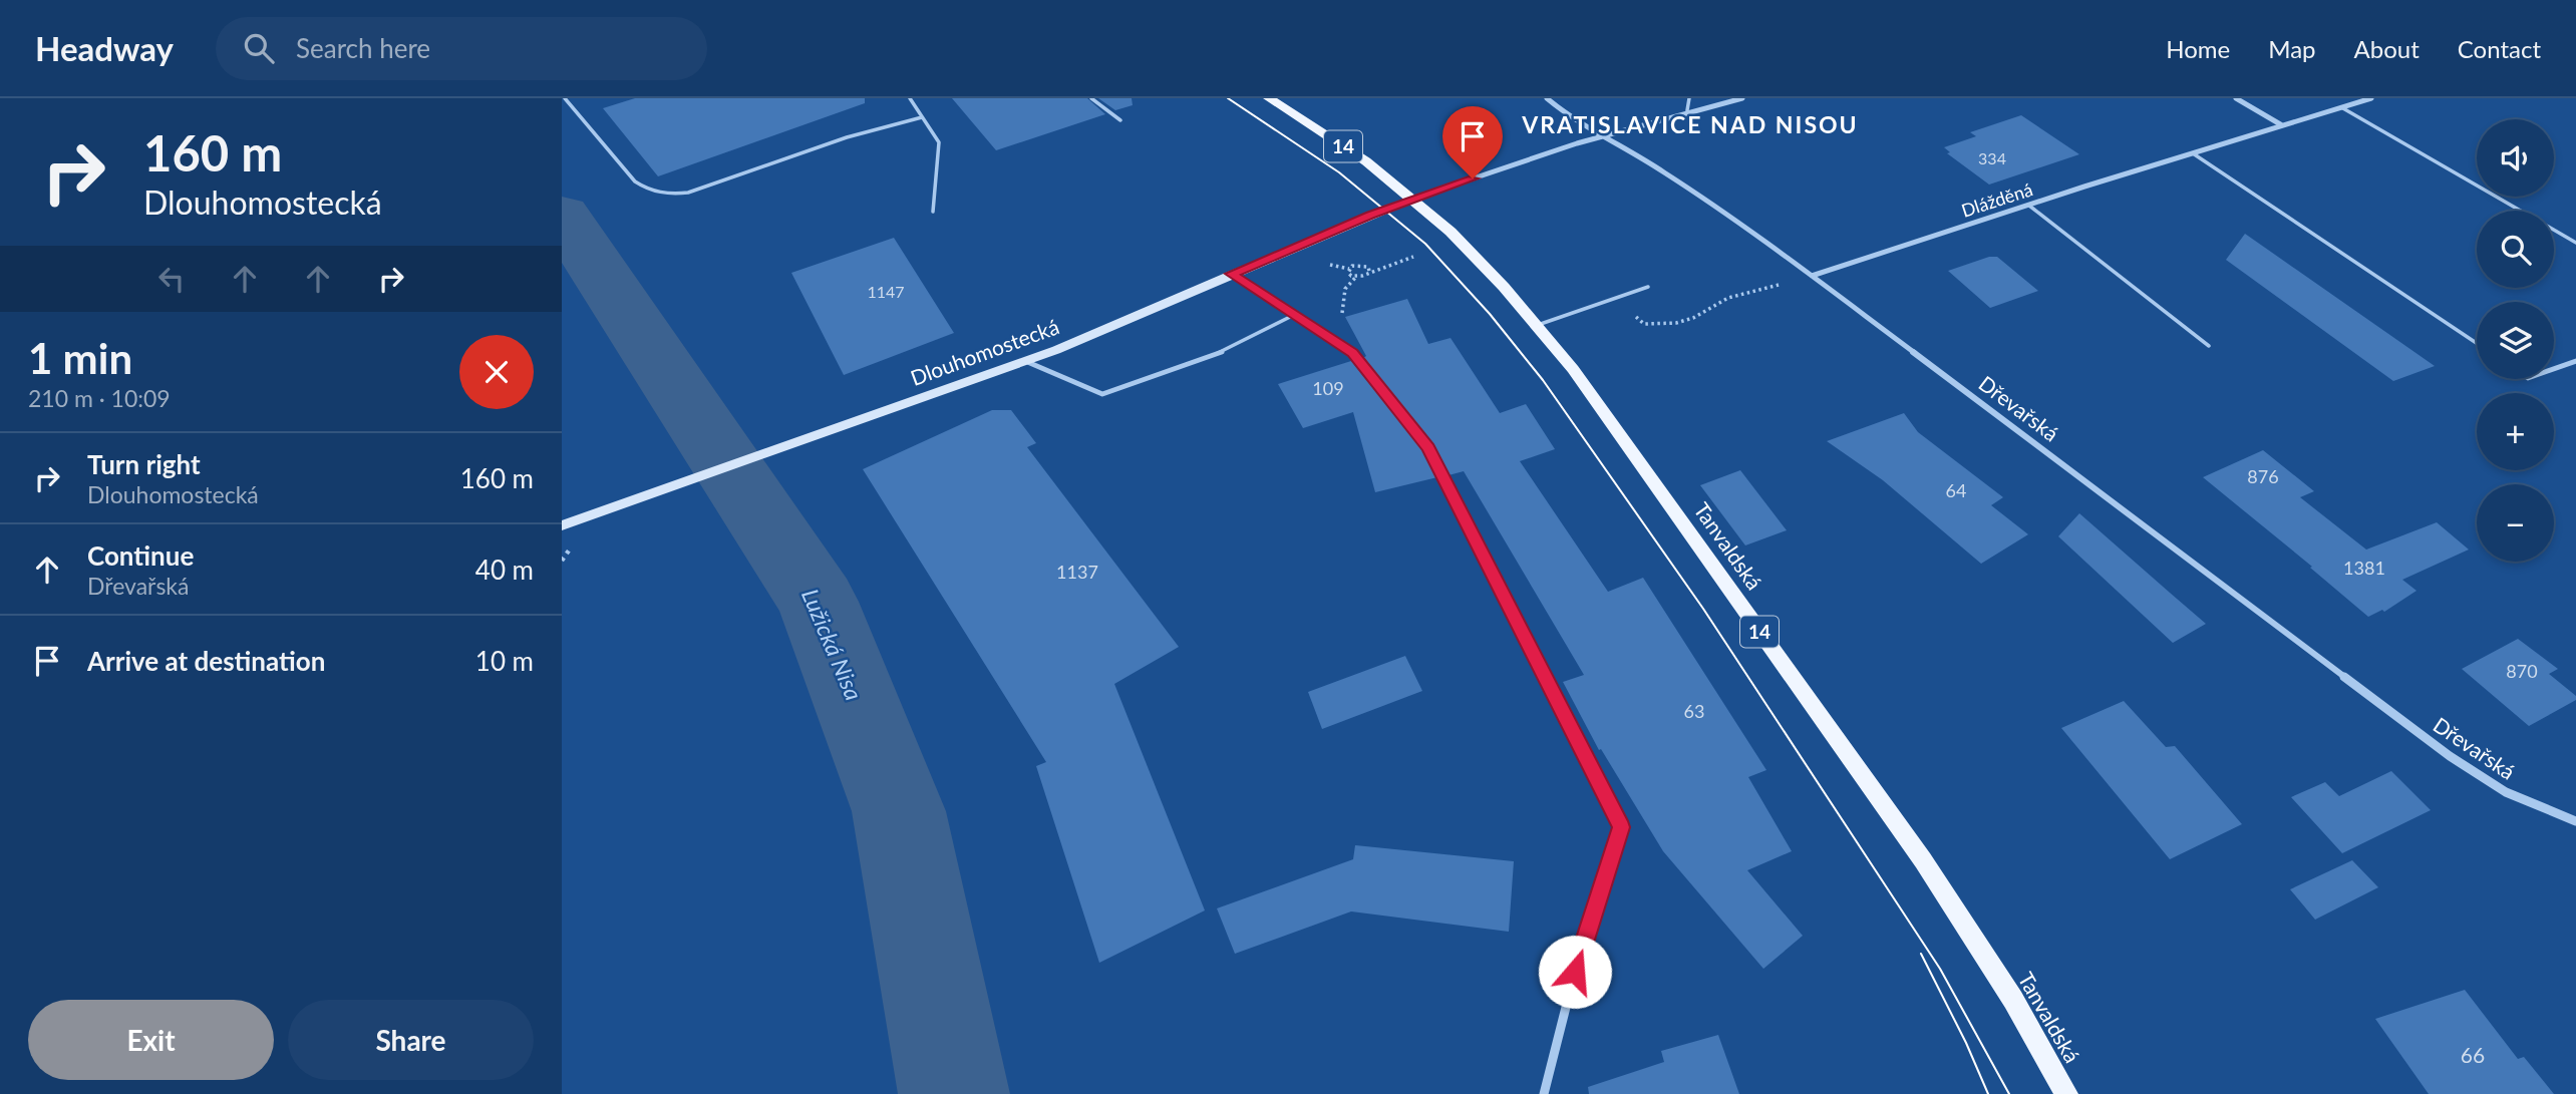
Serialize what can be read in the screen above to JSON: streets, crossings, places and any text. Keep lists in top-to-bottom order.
{
  "streets": {
    "main road": ["14", "Tanvaldská"],
    "street": ["Dlážděná", "Dlouhomostecká", "Dřevařská"]
  },
  "crossings": [
    ["Dlážděná", "Dřevařská"],
    ["Dlouhomostecká", "Tanvaldská"]
  ],
  "districts": ["VRATISLAVICE NAD NISOU"],
  "water": ["Lužická Nisa"],
  "house_numbers": [
    "334",
    "1147",
    "109",
    "876",
    "64",
    "1381",
    "1137",
    "870",
    "63",
    "66"
  ],
  "page": {
    "header": "Headway",
    "search": "Search here",
    "nav": [
      "Home",
      "Map",
      "About",
      "Contact"
    ],
    "turn": ["160 m", "Dlouhomostecká"],
    "map_buttons": ["+", "−"],
    "heading": ["1 min", "210 m · 10:09"],
    "list": [
      {
        "name": "Turn right",
        "note": "Dlouhomostecká",
        "value": "160 m"
      },
      {
        "name": "Continue",
        "note": "Dřevařská",
        "value": "40 m"
      },
      {
        "name": "Arrive at destination",
        "value": "10 m"
      }
    ],
    "buttons": ["Exit", "Share"]
  }
}
